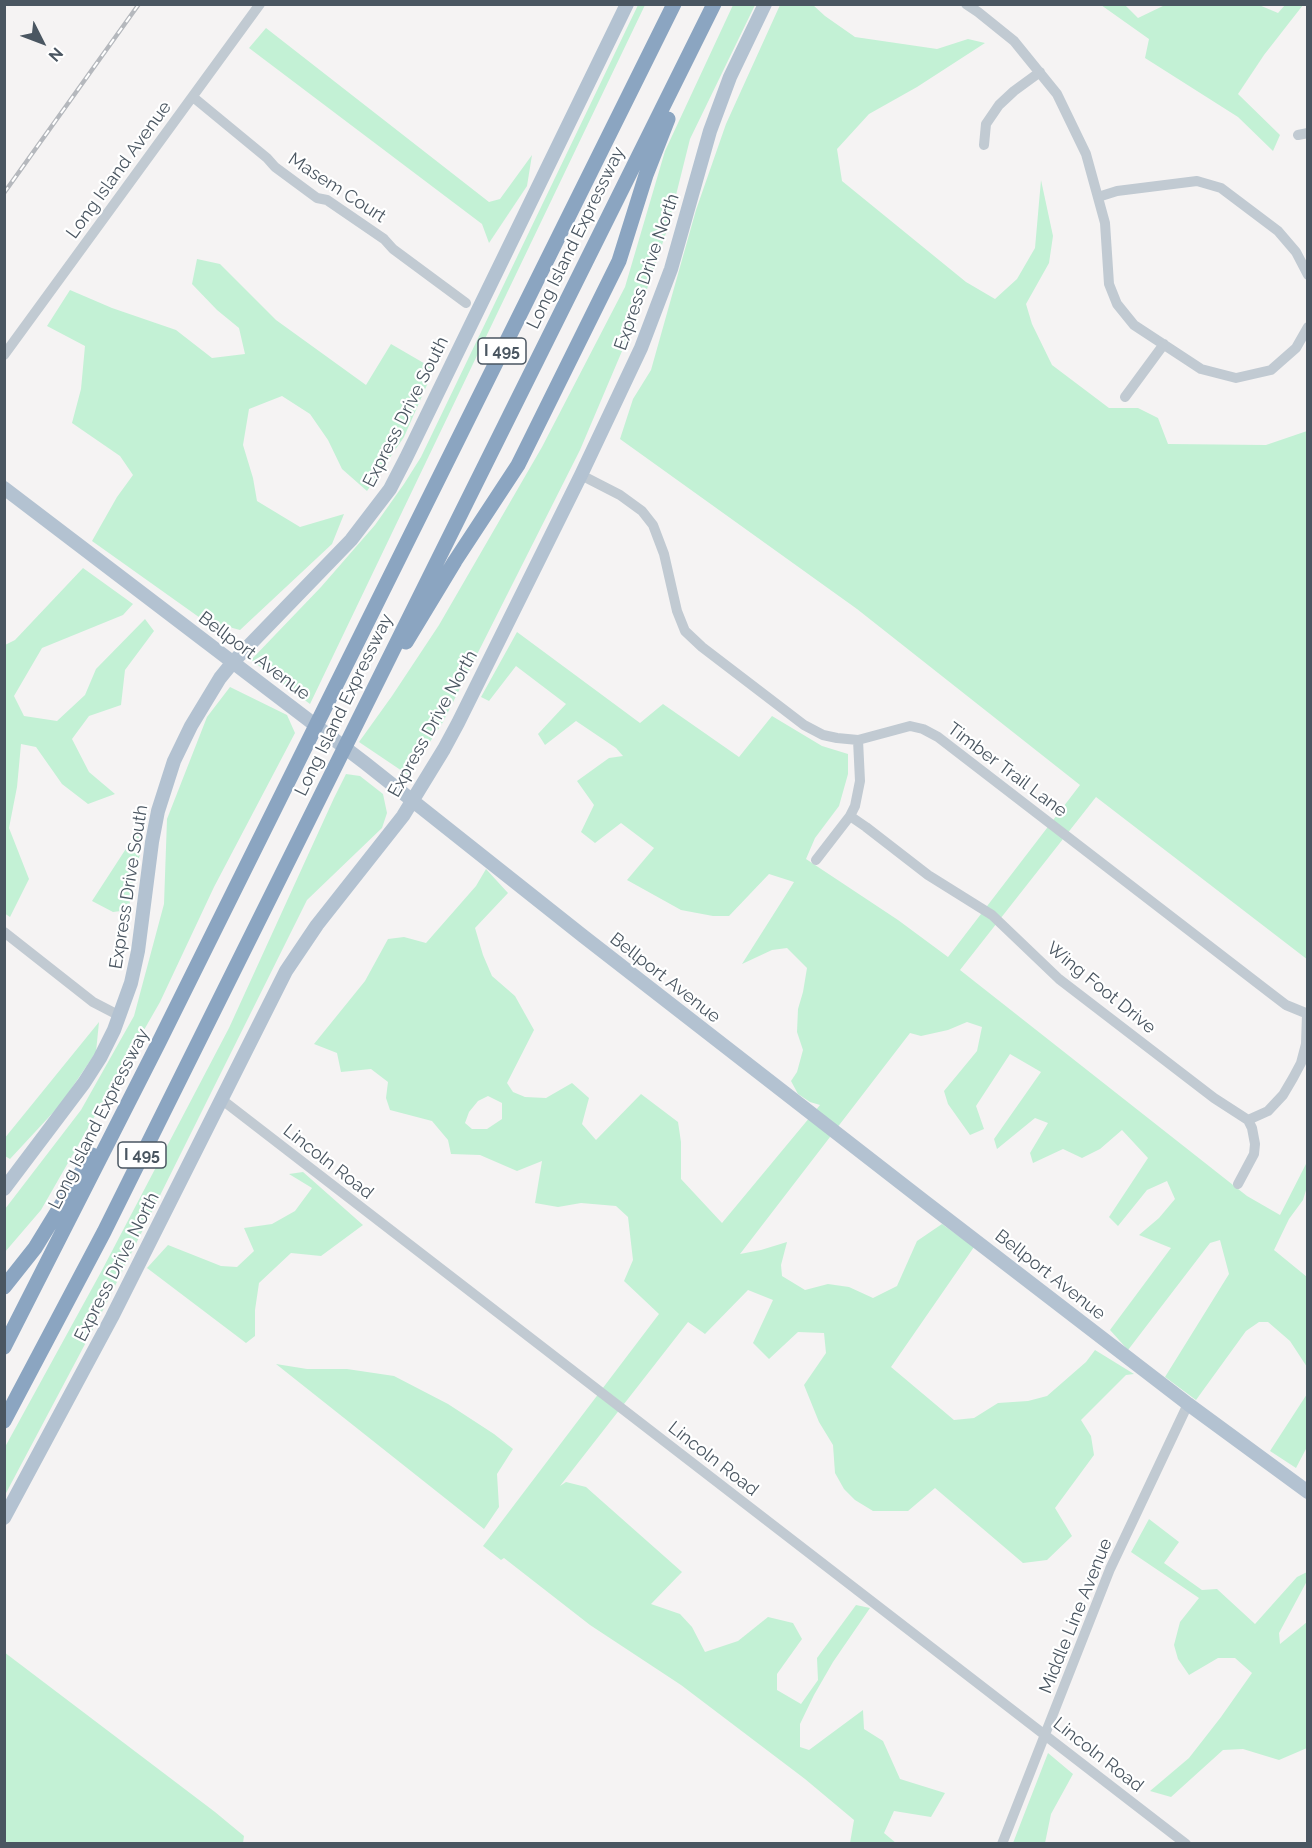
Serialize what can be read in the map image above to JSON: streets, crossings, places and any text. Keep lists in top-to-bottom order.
{
  "streets": {
    "highway": ["Long Island Expressway", "I 495"],
    "main road": ["Express Drive North", "Express Drive South", "Bellport Avenue"],
    "street": [
      "Long Island Avenue",
      "Masem Court",
      "Timber Trail Lane",
      "Wing Foot Drive",
      "Lincoln Road",
      "Middle Line Avenue"
    ]
  },
  "crossings": [
    ["Long Island Avenue", "Masem Court"],
    ["Express Drive North", "Bellport Avenue"],
    ["Express Drive North", "Timber Trail Lane"],
    ["Express Drive North", "Lincoln Road"],
    ["Express Drive South", "Bellport Avenue"],
    ["Bellport Avenue", "Middle Line Avenue"],
    ["Lincoln Road", "Middle Line Avenue"]
  ],
  "north": "bottom right"
}
